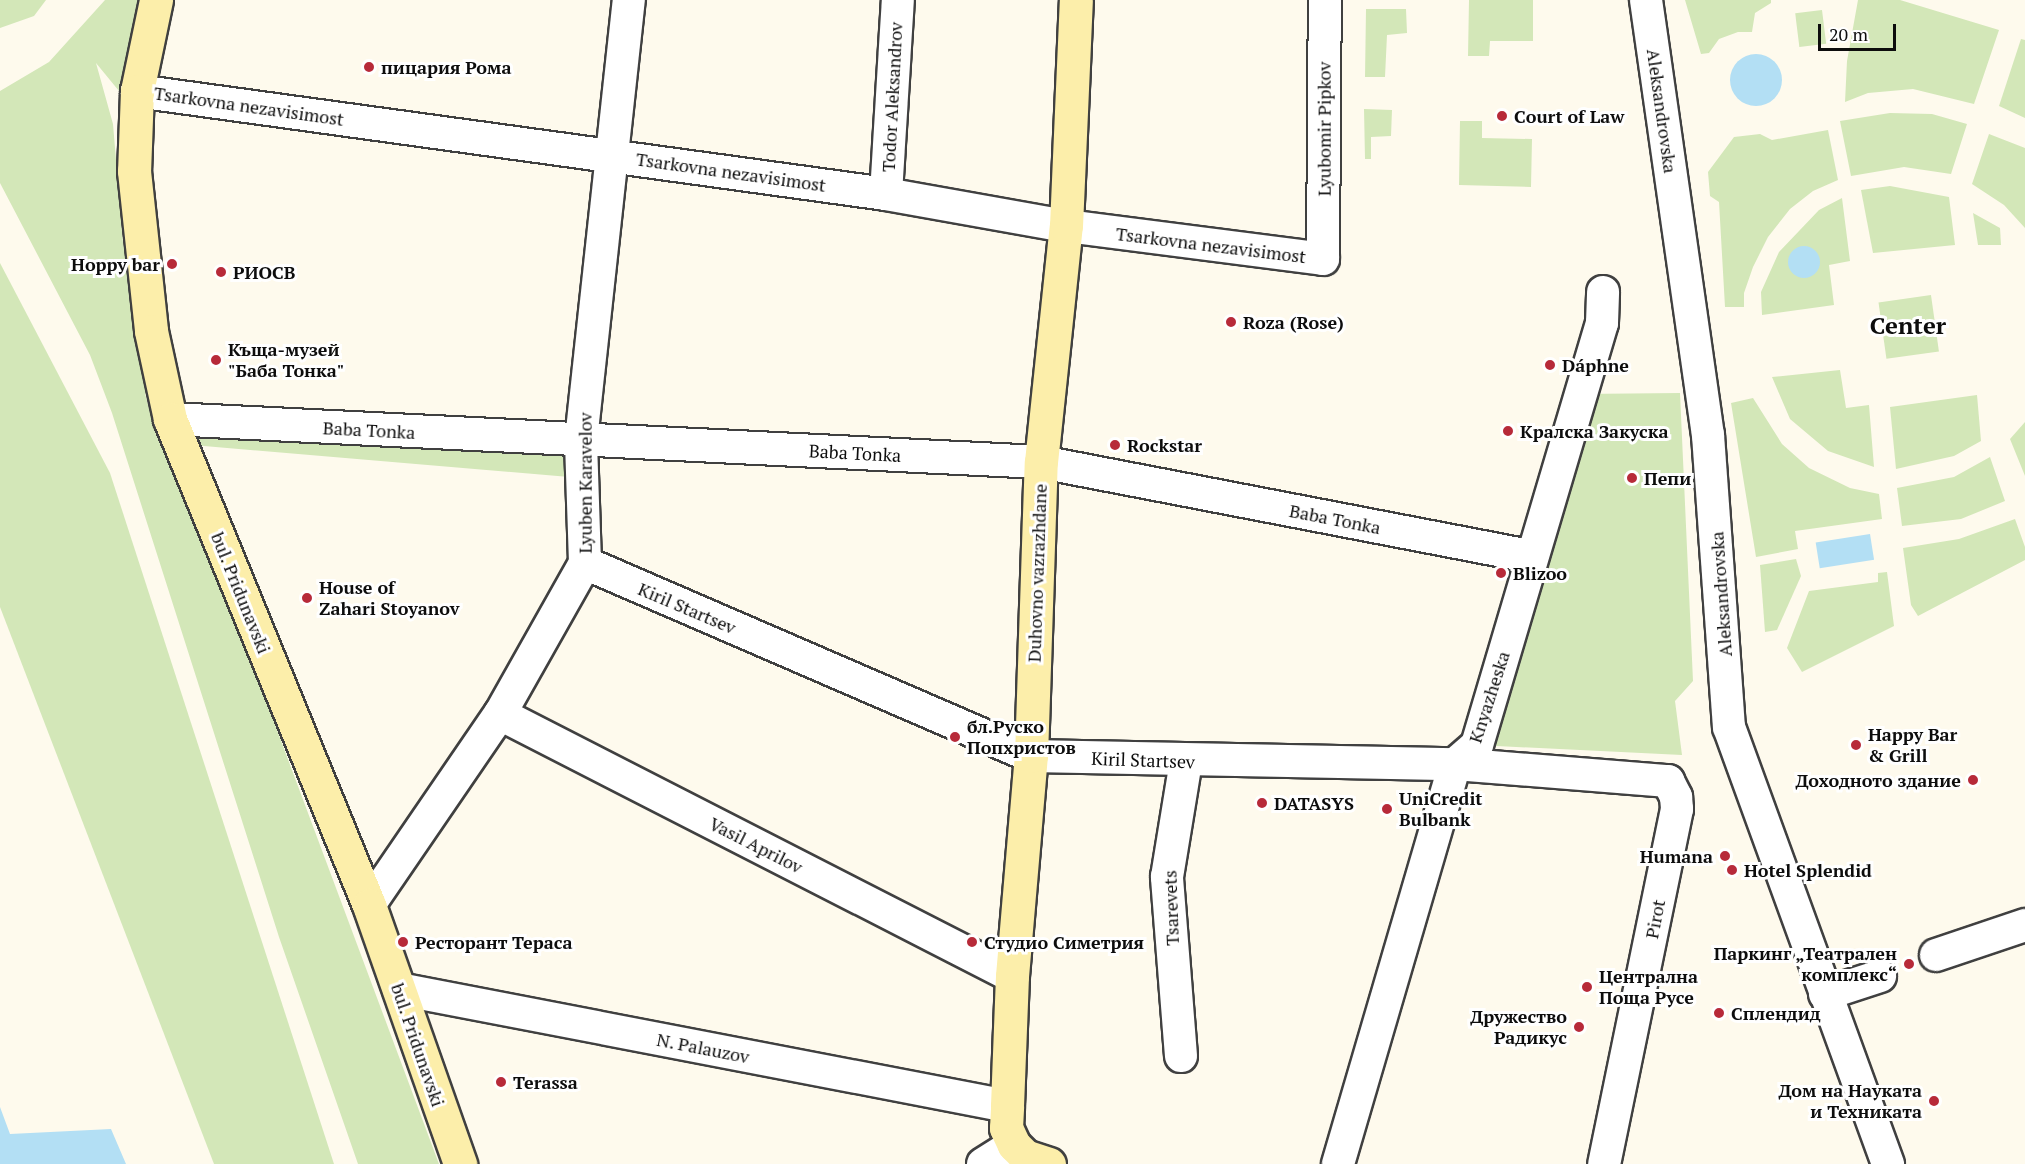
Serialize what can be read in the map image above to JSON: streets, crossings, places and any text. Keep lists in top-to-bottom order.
{
  "streets": {
    "main road": ["Duhovno vazrazhdane", "bul. Pridunavski"],
    "street": [
      "Todor Aleksandrov",
      "Tsarkovna nezavisimost",
      "Aleksandrovska",
      "Lyubomir Pipkov",
      "Baba Tonka",
      "Lyuben Karavelov",
      "Kiril Startsev",
      "Knyazheska",
      "Vasil Aprilov",
      "Tsarevets",
      "Pirot",
      "N. Palauzov"
    ]
  },
  "crossings": [
    ["Todor Aleksandrov", "Tsarkovna nezavisimost"],
    ["Tsarkovna nezavisimost", "Lyubomir Pipkov"],
    ["Tsarkovna nezavisimost", "Lyuben Karavelov"],
    ["Tsarkovna nezavisimost", "Duhovno vazrazhdane"],
    ["Tsarkovna nezavisimost", "bul. Pridunavski"],
    ["Baba Tonka", "Lyuben Karavelov"],
    ["Baba Tonka", "Duhovno vazrazhdane"],
    ["Baba Tonka", "bul. Pridunavski"],
    ["Baba Tonka", "Knyazheska"],
    ["Lyuben Karavelov", "bul. Pridunavski"],
    ["Lyuben Karavelov", "Kiril Startsev"],
    ["Lyuben Karavelov", "Vasil Aprilov"],
    ["Duhovno vazrazhdane", "Kiril Startsev"],
    ["Duhovno vazrazhdane", "Vasil Aprilov"],
    ["Duhovno vazrazhdane", "N. Palauzov"],
    ["bul. Pridunavski", "N. Palauzov"],
    ["Kiril Startsev", "Knyazheska"],
    ["Kiril Startsev", "Tsarevets"],
    ["Kiril Startsev", "Pirot"]
  ],
  "districts": ["Center"],
  "places": [
    "пицария Рома",
    "Сourt of Law",
    "Hoppy bar",
    "РИОСВ",
    "Roza (Rose)",
    "Къща-музей \"Баба Тонка\"",
    "Dáphne",
    "Кралска Закуска",
    "Rockstar",
    "Пепи",
    "Blizoo",
    "House of Zahari Stoyanov",
    "бл.Руско Попхристов",
    "Happy Bar & Grill",
    "Доходното здание",
    "DATASYS",
    "UniCredit Bulbank",
    "Humana",
    "Hotel Splendid",
    "Ресторант Тераса",
    "Студио Симетрия",
    "Паркинг „Театрален комплекс“",
    "Централна Поща Русе",
    "Сплендид",
    "Дружество Радикус",
    "Terassa",
    "Дом на Науката и Техниката"
  ],
  "scale_bar": "20 m"
}
